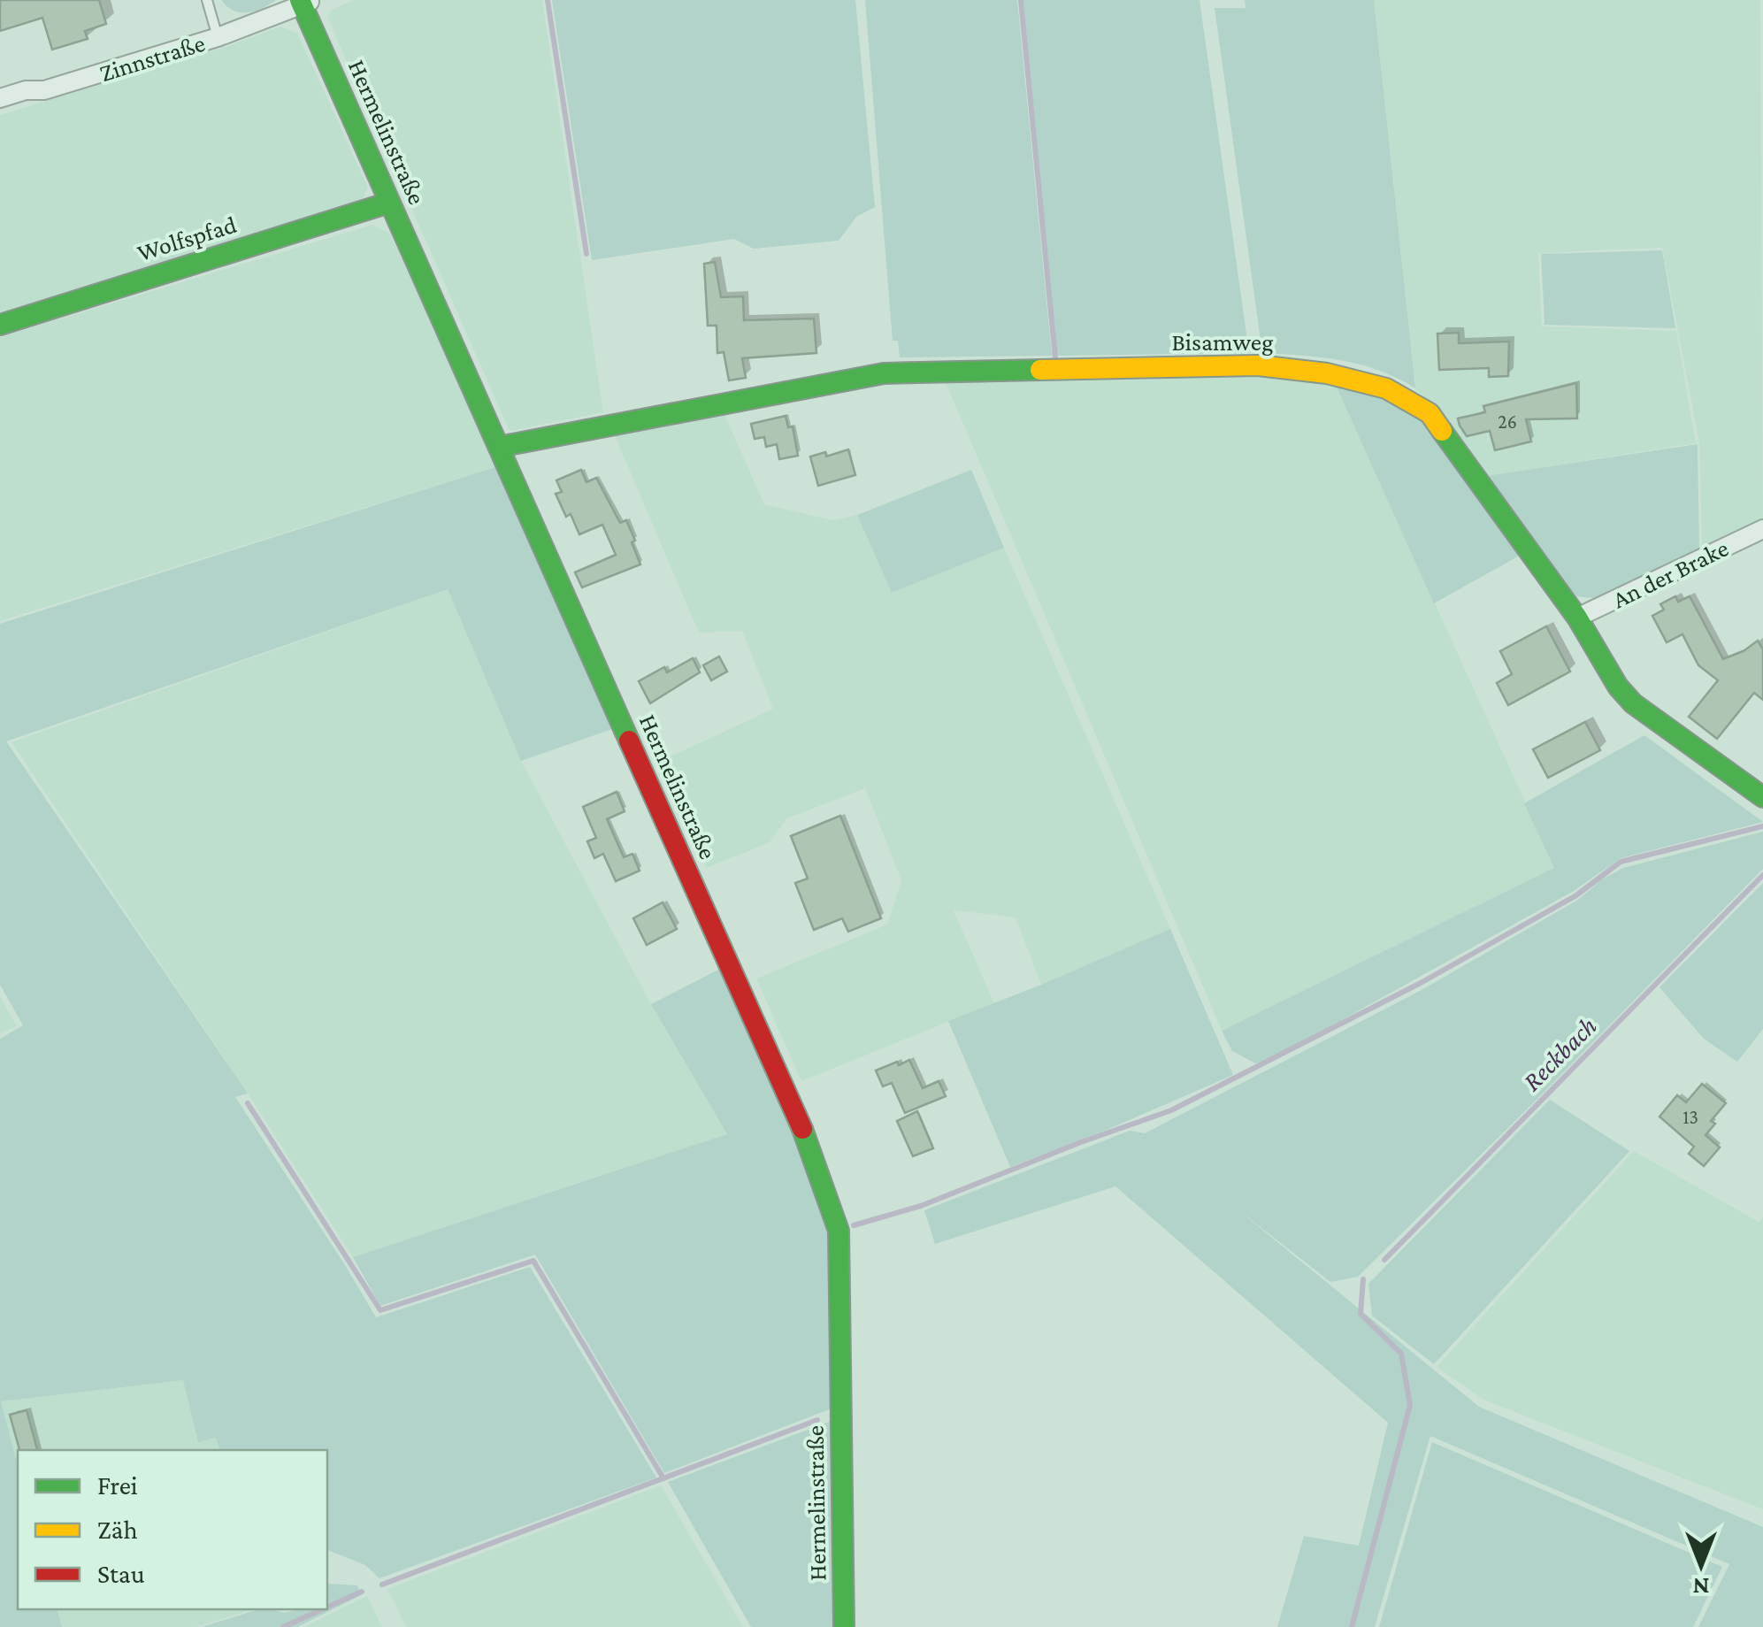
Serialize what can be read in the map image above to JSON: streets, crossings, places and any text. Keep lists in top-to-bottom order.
{
  "streets": {
    "street": [
      "Zinnstraße",
      "Hermelinstraße",
      "Wolfspfad",
      "Bisamweg",
      "An der Brake"
    ]
  },
  "crossings": [
    ["Zinnstraße", "Hermelinstraße"],
    ["Hermelinstraße", "Wolfspfad"],
    ["Hermelinstraße", "Bisamweg"],
    ["Bisamweg", "An der Brake"]
  ],
  "water": ["Reckbach"],
  "house_numbers": ["26", "13"],
  "legend": ["Frei", "Zäh", "Stau"],
  "north": "bottom"
}
